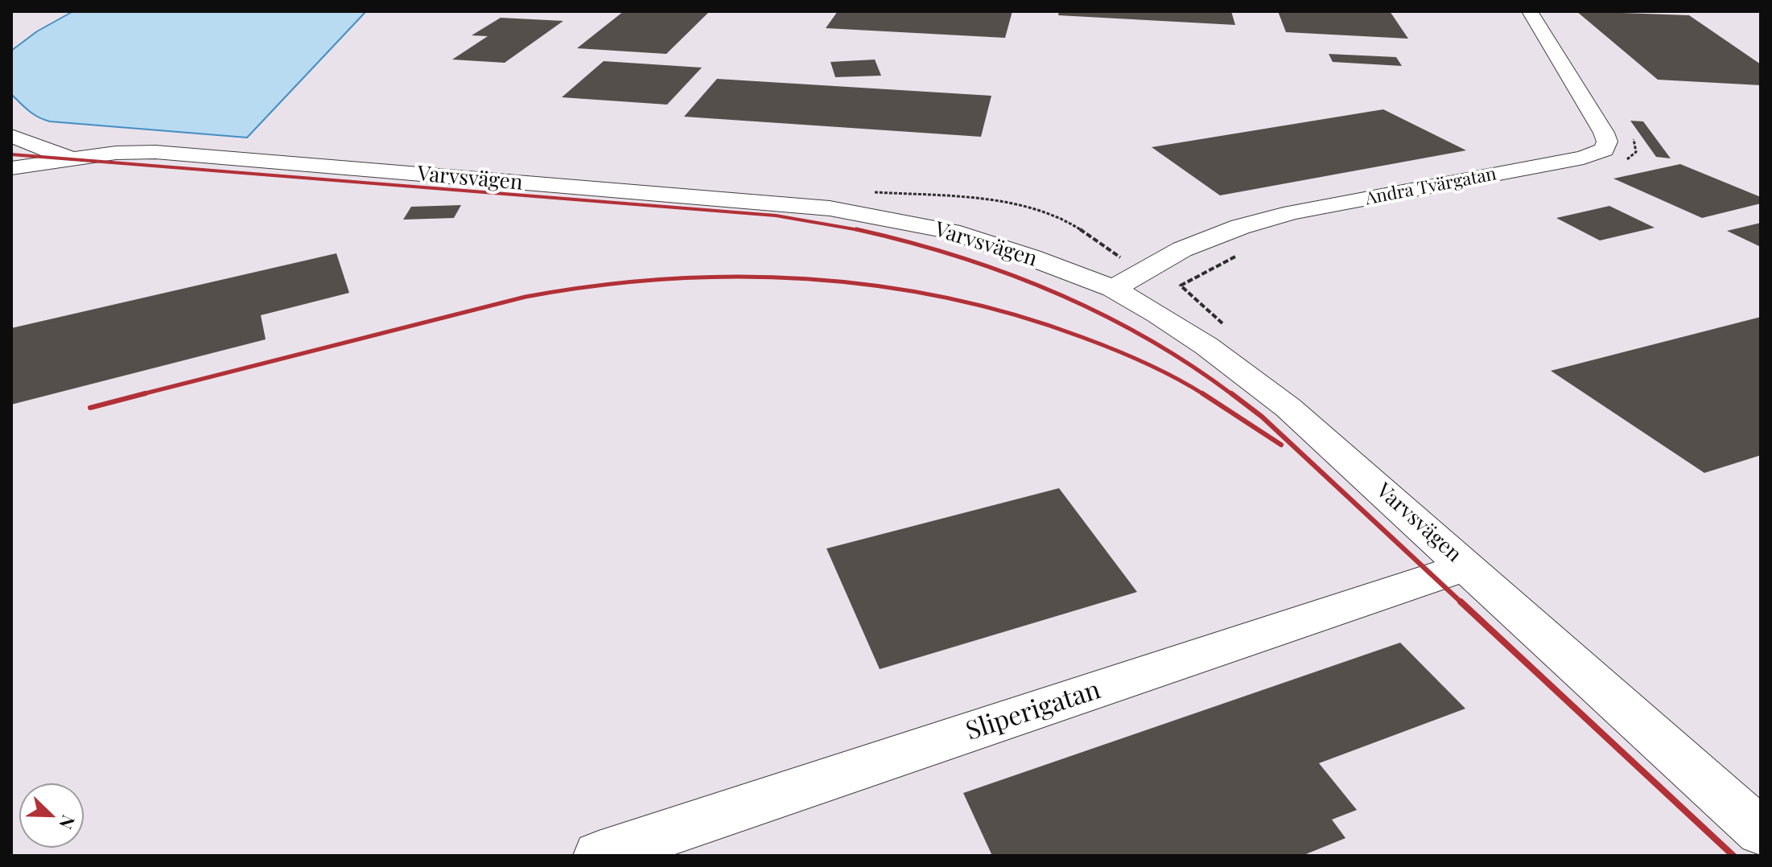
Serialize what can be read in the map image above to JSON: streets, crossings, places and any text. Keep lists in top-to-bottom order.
{
  "streets": {
    "street": ["Varvsvägen", "Andra Tvärgatan", "Sliperigatan"]
  },
  "crossings": [
    ["Varvsvägen", "Andra Tvärgatan"],
    ["Varvsvägen", "Sliperigatan"]
  ],
  "north": "bottom right"
}
